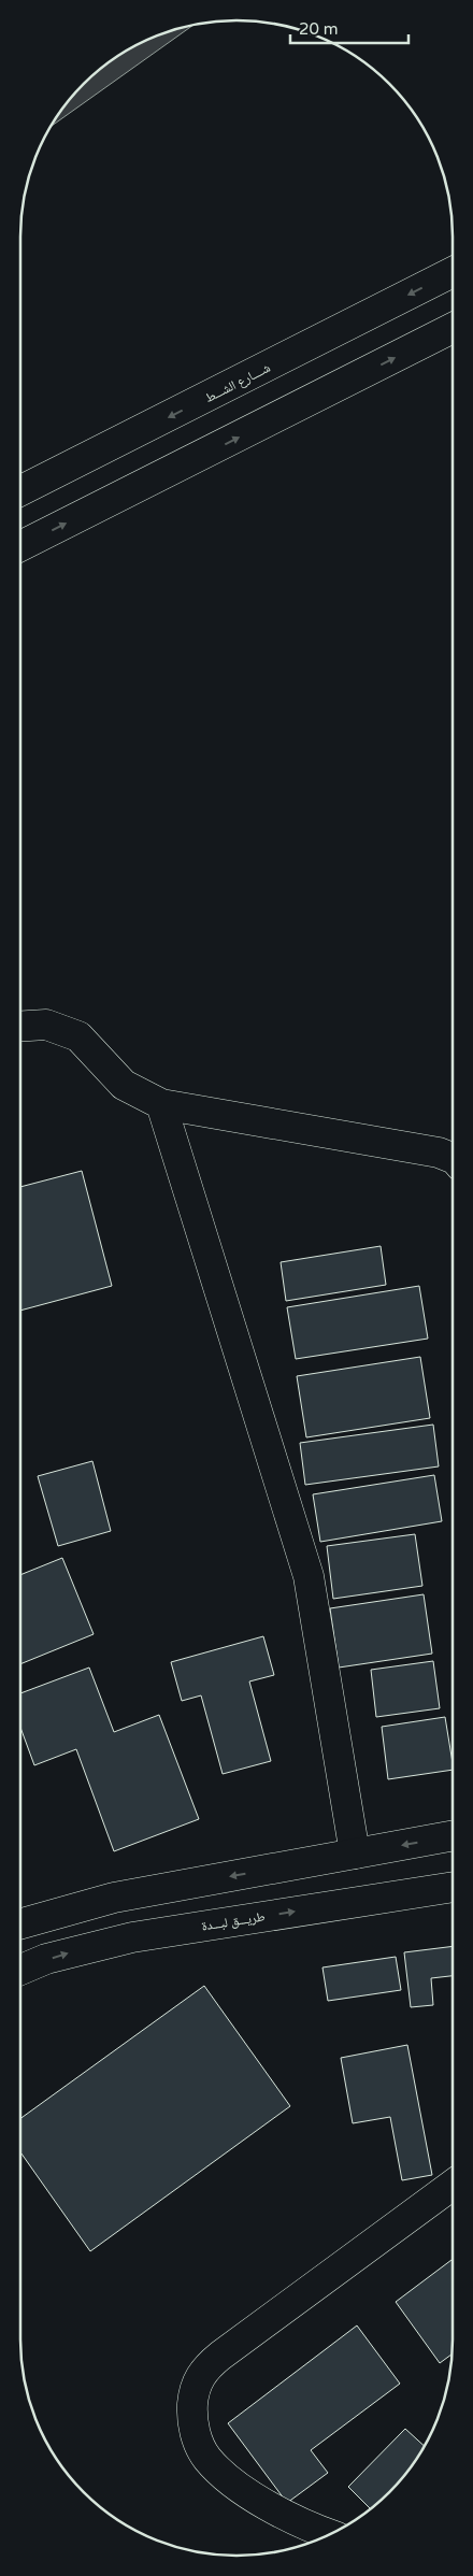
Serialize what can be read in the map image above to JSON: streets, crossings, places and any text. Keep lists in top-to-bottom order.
{
  "streets": {
    "street": ["شــــارع الشـــط", "طريـــق لبـــدة"]
  },
  "scale_bar": "20 m"
}
